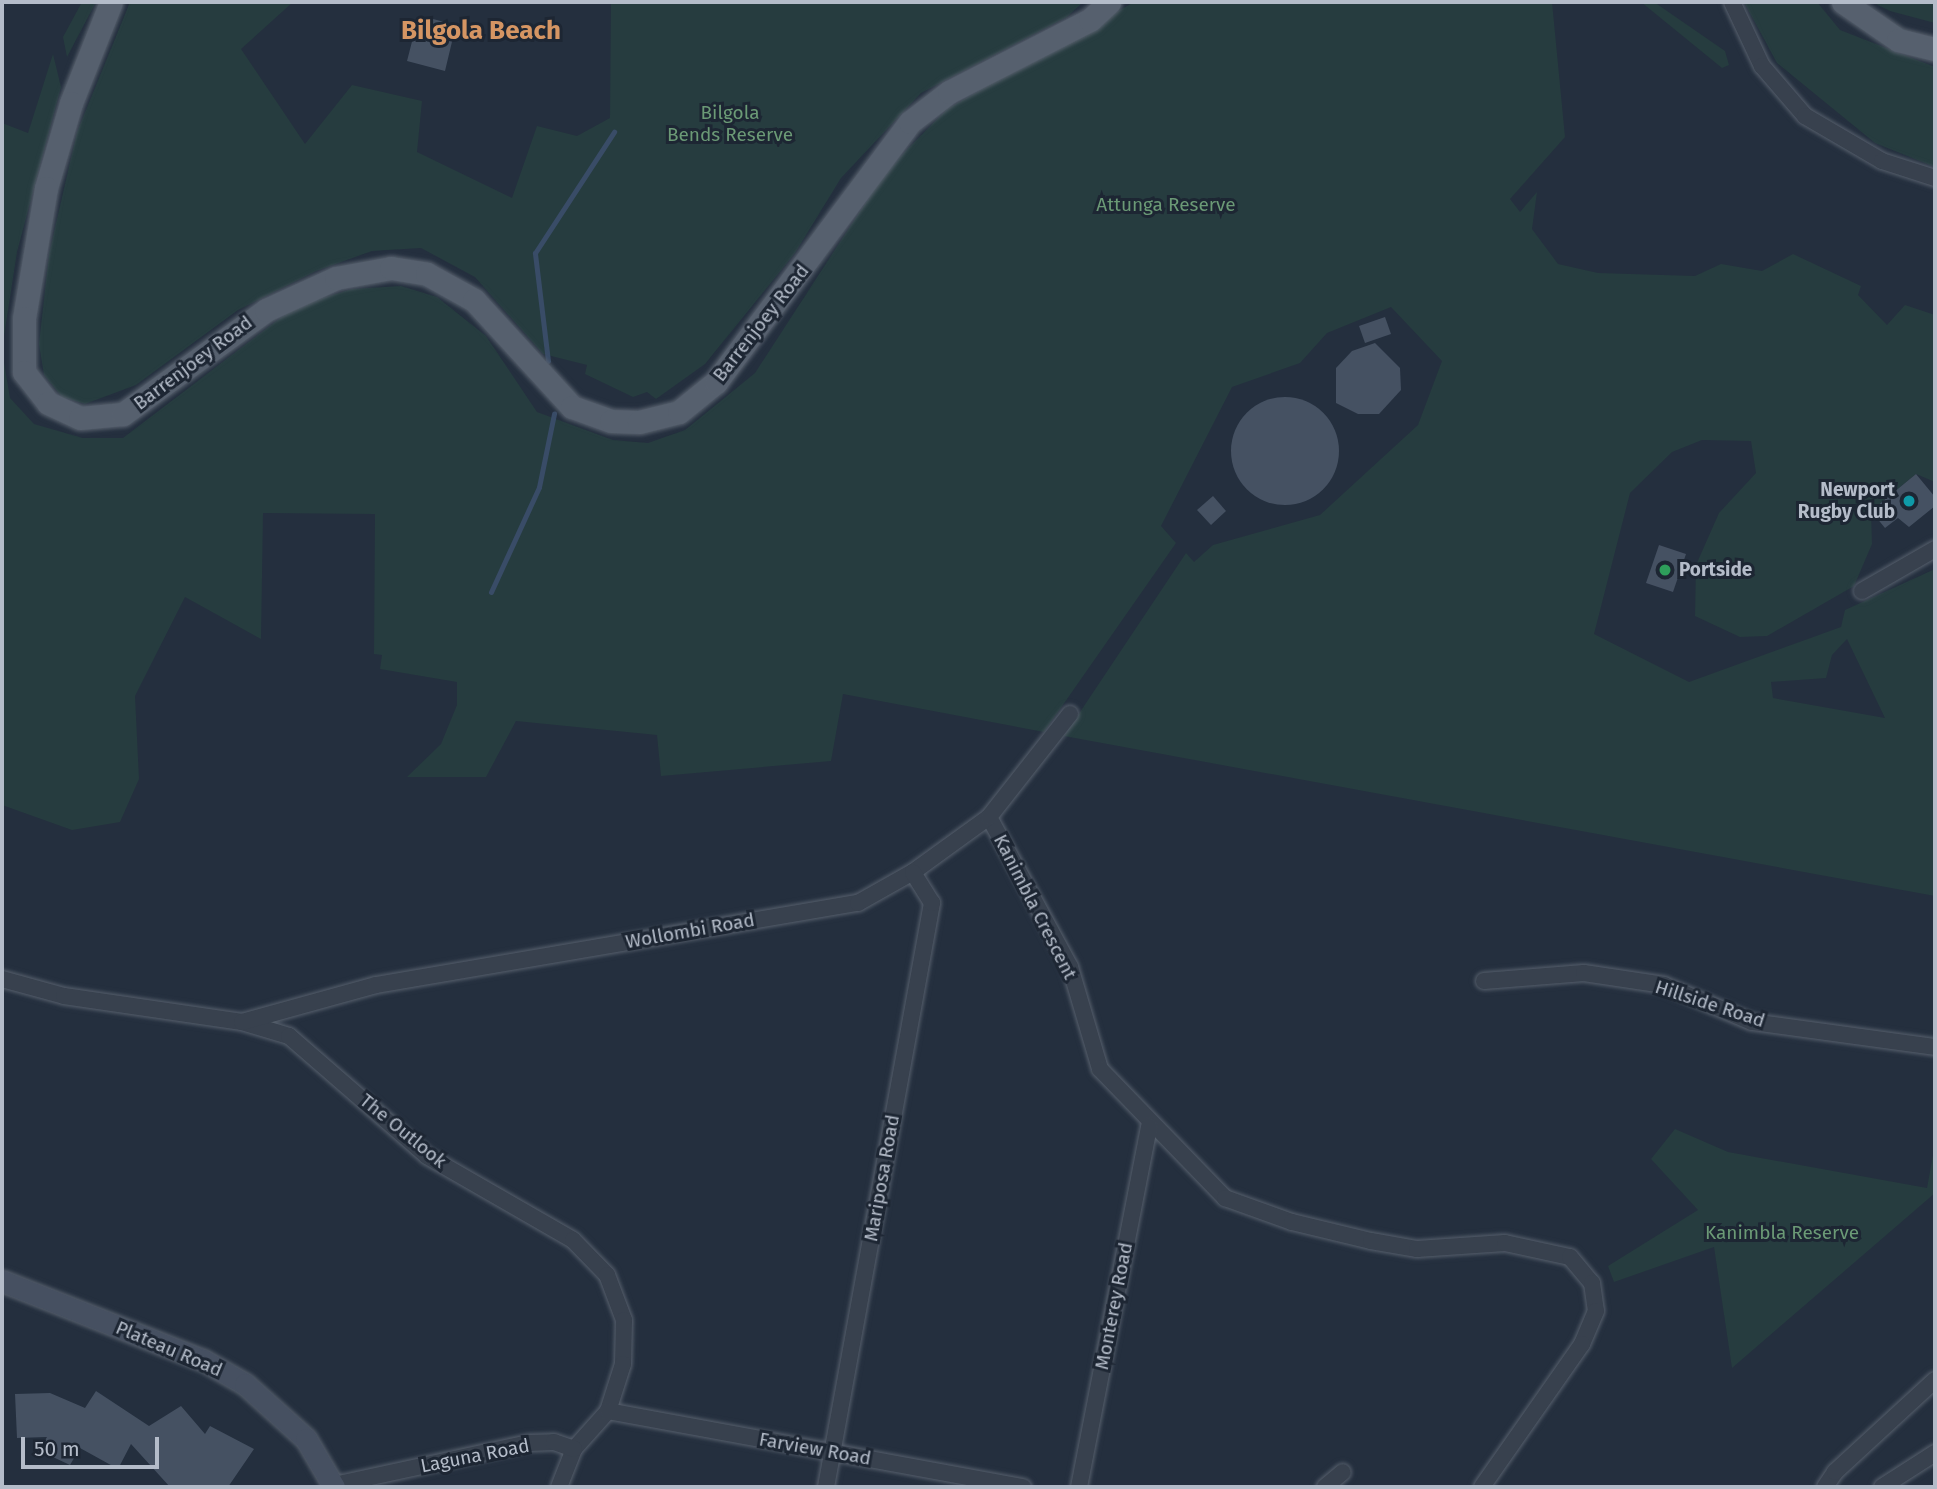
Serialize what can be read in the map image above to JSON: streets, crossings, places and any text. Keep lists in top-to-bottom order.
{
  "streets": {
    "main road": ["Barrenjoey Road"],
    "street": [
      "Kanimbla Crescent",
      "Wollombi Road",
      "Hillside Road",
      "The Outlook",
      "Mariposa Road",
      "Monterey Road",
      "Plateau Road",
      "Farview Road",
      "Laguna Road"
    ]
  },
  "crossings": [
    ["Kanimbla Crescent", "Wollombi Road"],
    ["Kanimbla Crescent", "Monterey Road"],
    ["Wollombi Road", "The Outlook"],
    ["Wollombi Road", "Mariposa Road"],
    ["The Outlook", "Farview Road"],
    ["The Outlook", "Laguna Road"],
    ["Mariposa Road", "Farview Road"],
    ["Plateau Road", "Laguna Road"]
  ],
  "districts": ["Bilgola Beach"],
  "parks": ["Bilgola Bends Reserve", "Attunga Reserve", "Kanimbla Reserve"],
  "places": ["Newport Rugby Club", "Portside"],
  "scale_bar": "50 m"
}
